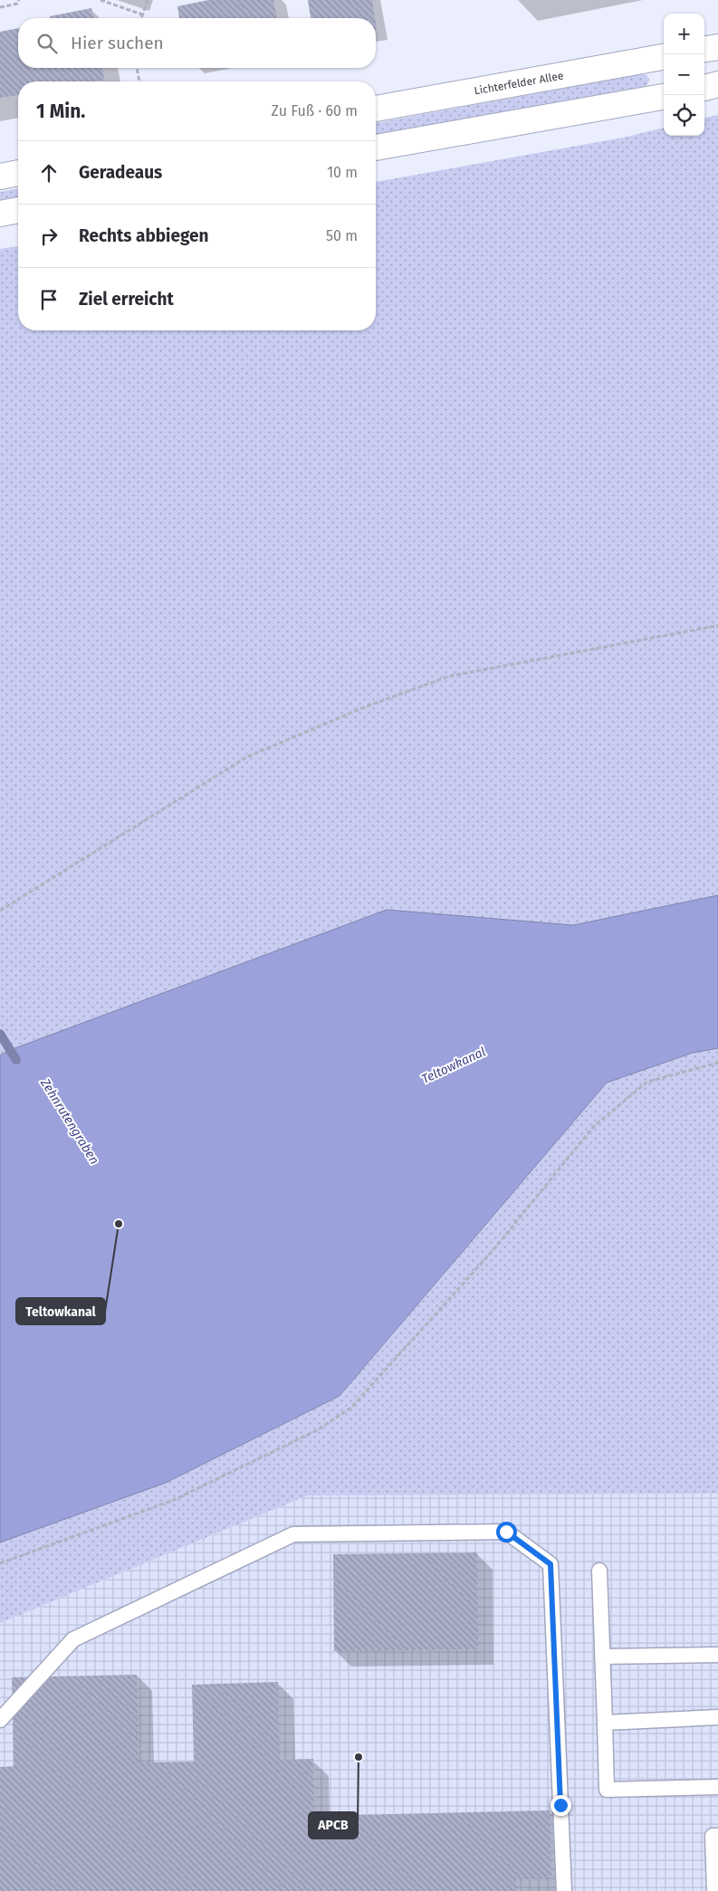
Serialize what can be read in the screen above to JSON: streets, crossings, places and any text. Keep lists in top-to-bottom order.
{
  "streets": {
    "main road": ["Lichterfelder Allee"]
  },
  "water": ["Teltowkanal", "Zehnrutengraben"],
  "places": ["Teltowkanal", "APCB"],
  "page": {
    "map_buttons": ["+", "−"],
    "search": "Hier suchen",
    "heading": ["1 Min.", "Zu Fuß · 60 m"],
    "list": [
      ["Geradeaus", "10 m"],
      ["Rechts abbiegen", "50 m"],
      "Ziel erreicht"
    ]
  }
}
